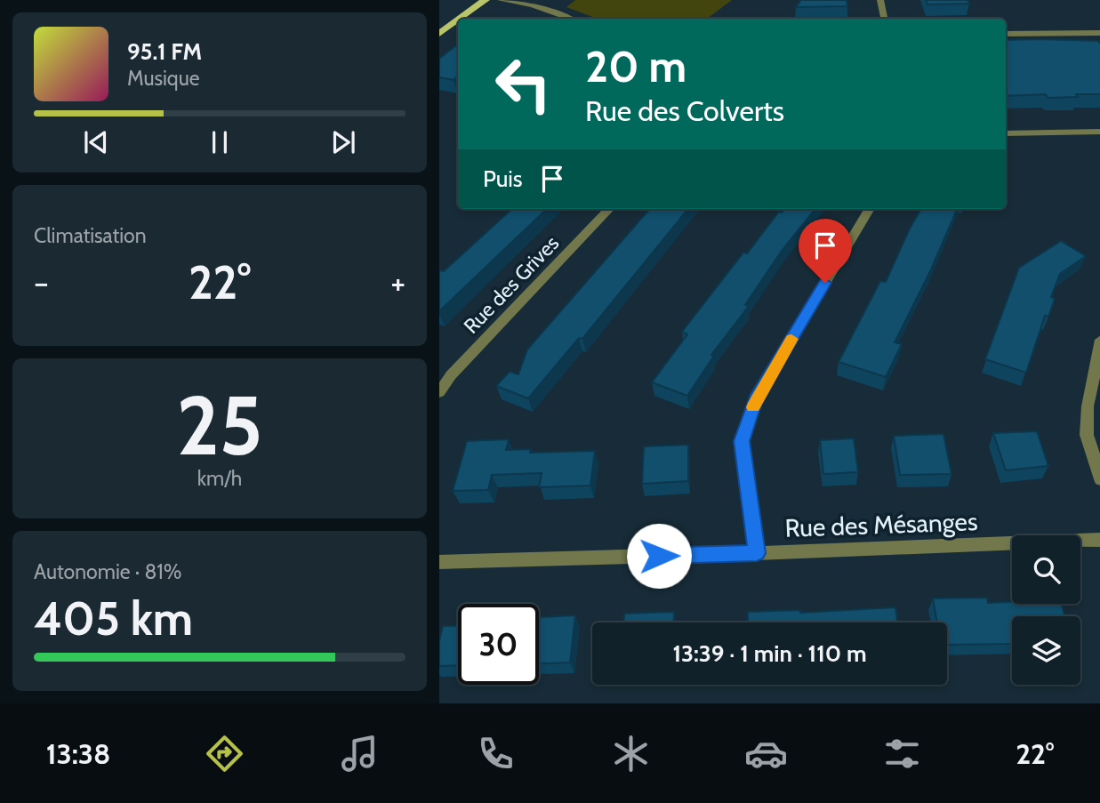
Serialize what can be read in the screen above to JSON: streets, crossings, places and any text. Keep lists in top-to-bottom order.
{
  "streets": {
    "street": ["Rue des Grives", "Rue des Mésanges"]
  },
  "page": {
    "turn": ["20 m", "Rue des Colverts"],
    "song": ["95.1 FM", "Musique"],
    "then": "Puis",
    "tile": [
      "Climatisation",
      ["25", "km/h"],
      ["Autonomie · 81%", "405 km"]
    ],
    "heat": ["−", "22°", "+"],
    "limit": "30",
    "trip": "13:39 · 1 min · 110 m",
    "tabs": ["13:38", "22°"]
  }
}
